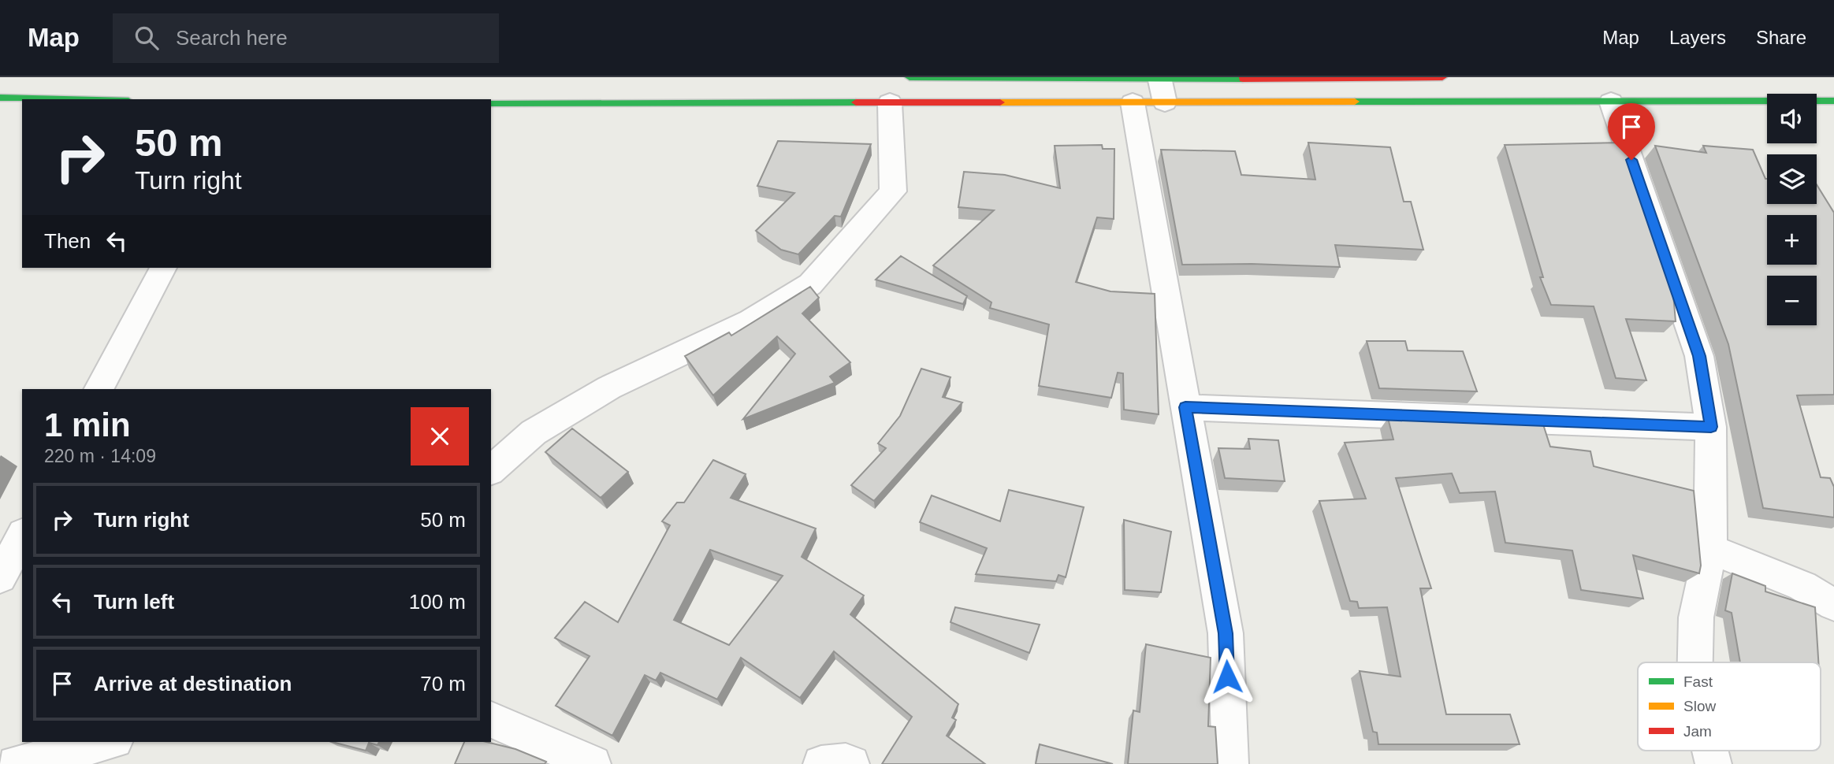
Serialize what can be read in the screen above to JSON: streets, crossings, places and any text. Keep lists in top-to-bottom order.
{
  "legend": ["Fast", "Slow", "Jam"],
  "page": {
    "header": "Map",
    "search": "Search here",
    "nav": ["Map", "Layers", "Share"],
    "map_buttons": ["+", "−"],
    "turn": ["50 m", "Turn right"],
    "then": "Then",
    "heading": ["1 min", "220 m · 14:09"],
    "list": [
      {
        "name": "Turn right",
        "value": "50 m"
      },
      {
        "name": "Turn left",
        "value": "100 m"
      },
      {
        "name": "Arrive at destination",
        "value": "70 m"
      }
    ]
  }
}
